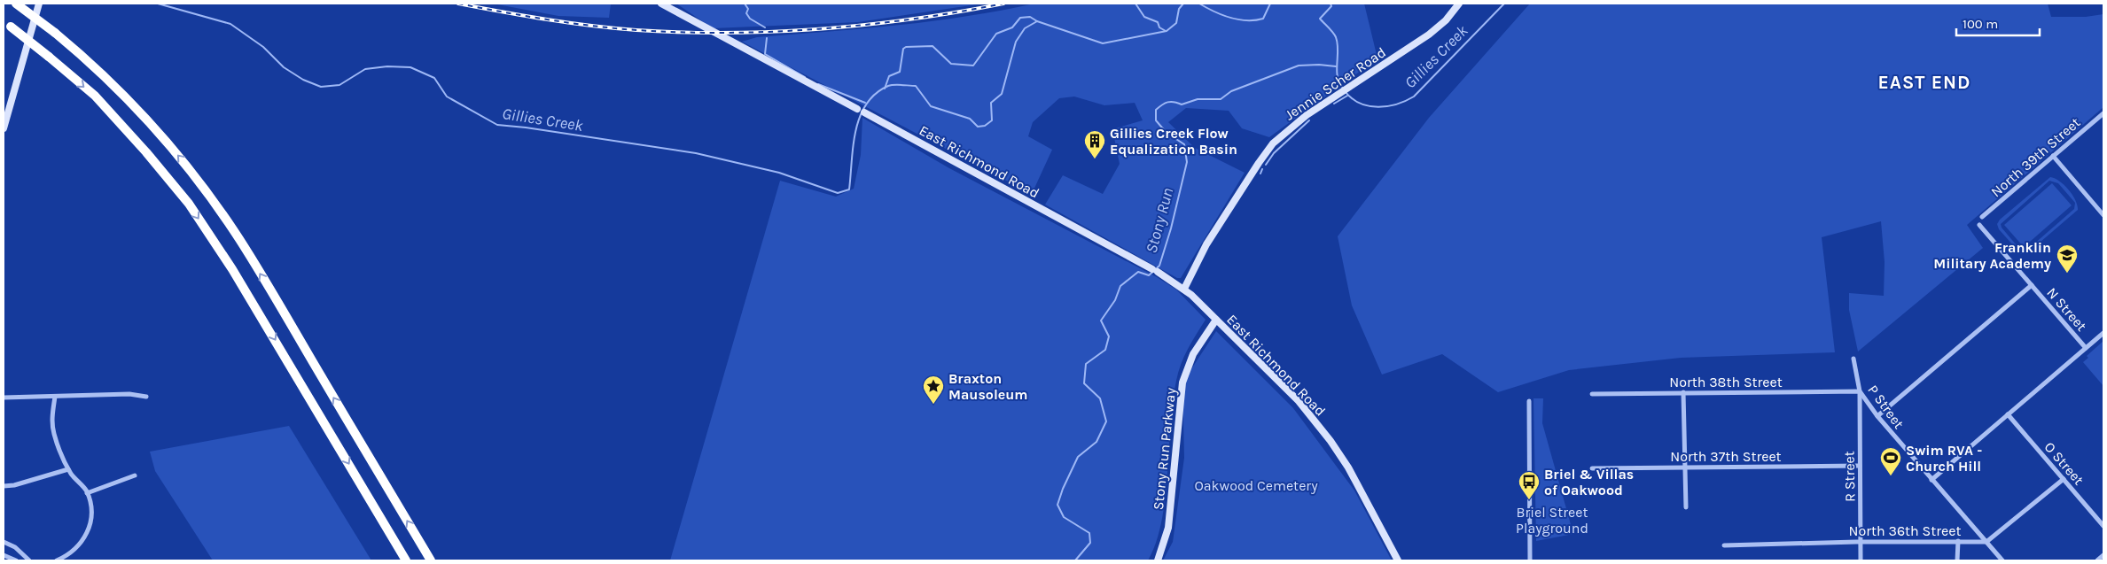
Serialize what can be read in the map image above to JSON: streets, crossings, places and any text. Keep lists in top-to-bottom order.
{
  "streets": {
    "street": [
      "Jennie Scher Road",
      "North 39th Street",
      "East Richmond Road",
      "N Street",
      "North 38th Street",
      "P Street",
      "Stony Run Parkway",
      "North 37th Street",
      "O Street",
      "R Street",
      "North 36th Street"
    ]
  },
  "crossings": [
    ["Jennie Scher Road", "East Richmond Road"],
    ["East Richmond Road", "Stony Run Parkway"],
    ["North 38th Street", "P Street"],
    ["North 38th Street", "R Street"],
    ["P Street", "R Street"],
    ["P Street", "North 36th Street"],
    ["North 37th Street", "R Street"],
    ["R Street", "North 36th Street"]
  ],
  "districts": ["EAST END"],
  "water": ["Gillies Creek", "Stony Run"],
  "parks": ["Oakwood Cemetery", "Briel Street Playground"],
  "places": {
    "building": ["Gillies Creek Flow Equalization Basin"],
    "school or university": ["Franklin Military Academy"],
    "place": ["Braxton Mausoleum"],
    "sports": ["Swim RVA - Church Hill"],
    "bus stop": ["Briel & Villas of Oakwood"]
  },
  "scale_bar": "100 m"
}
